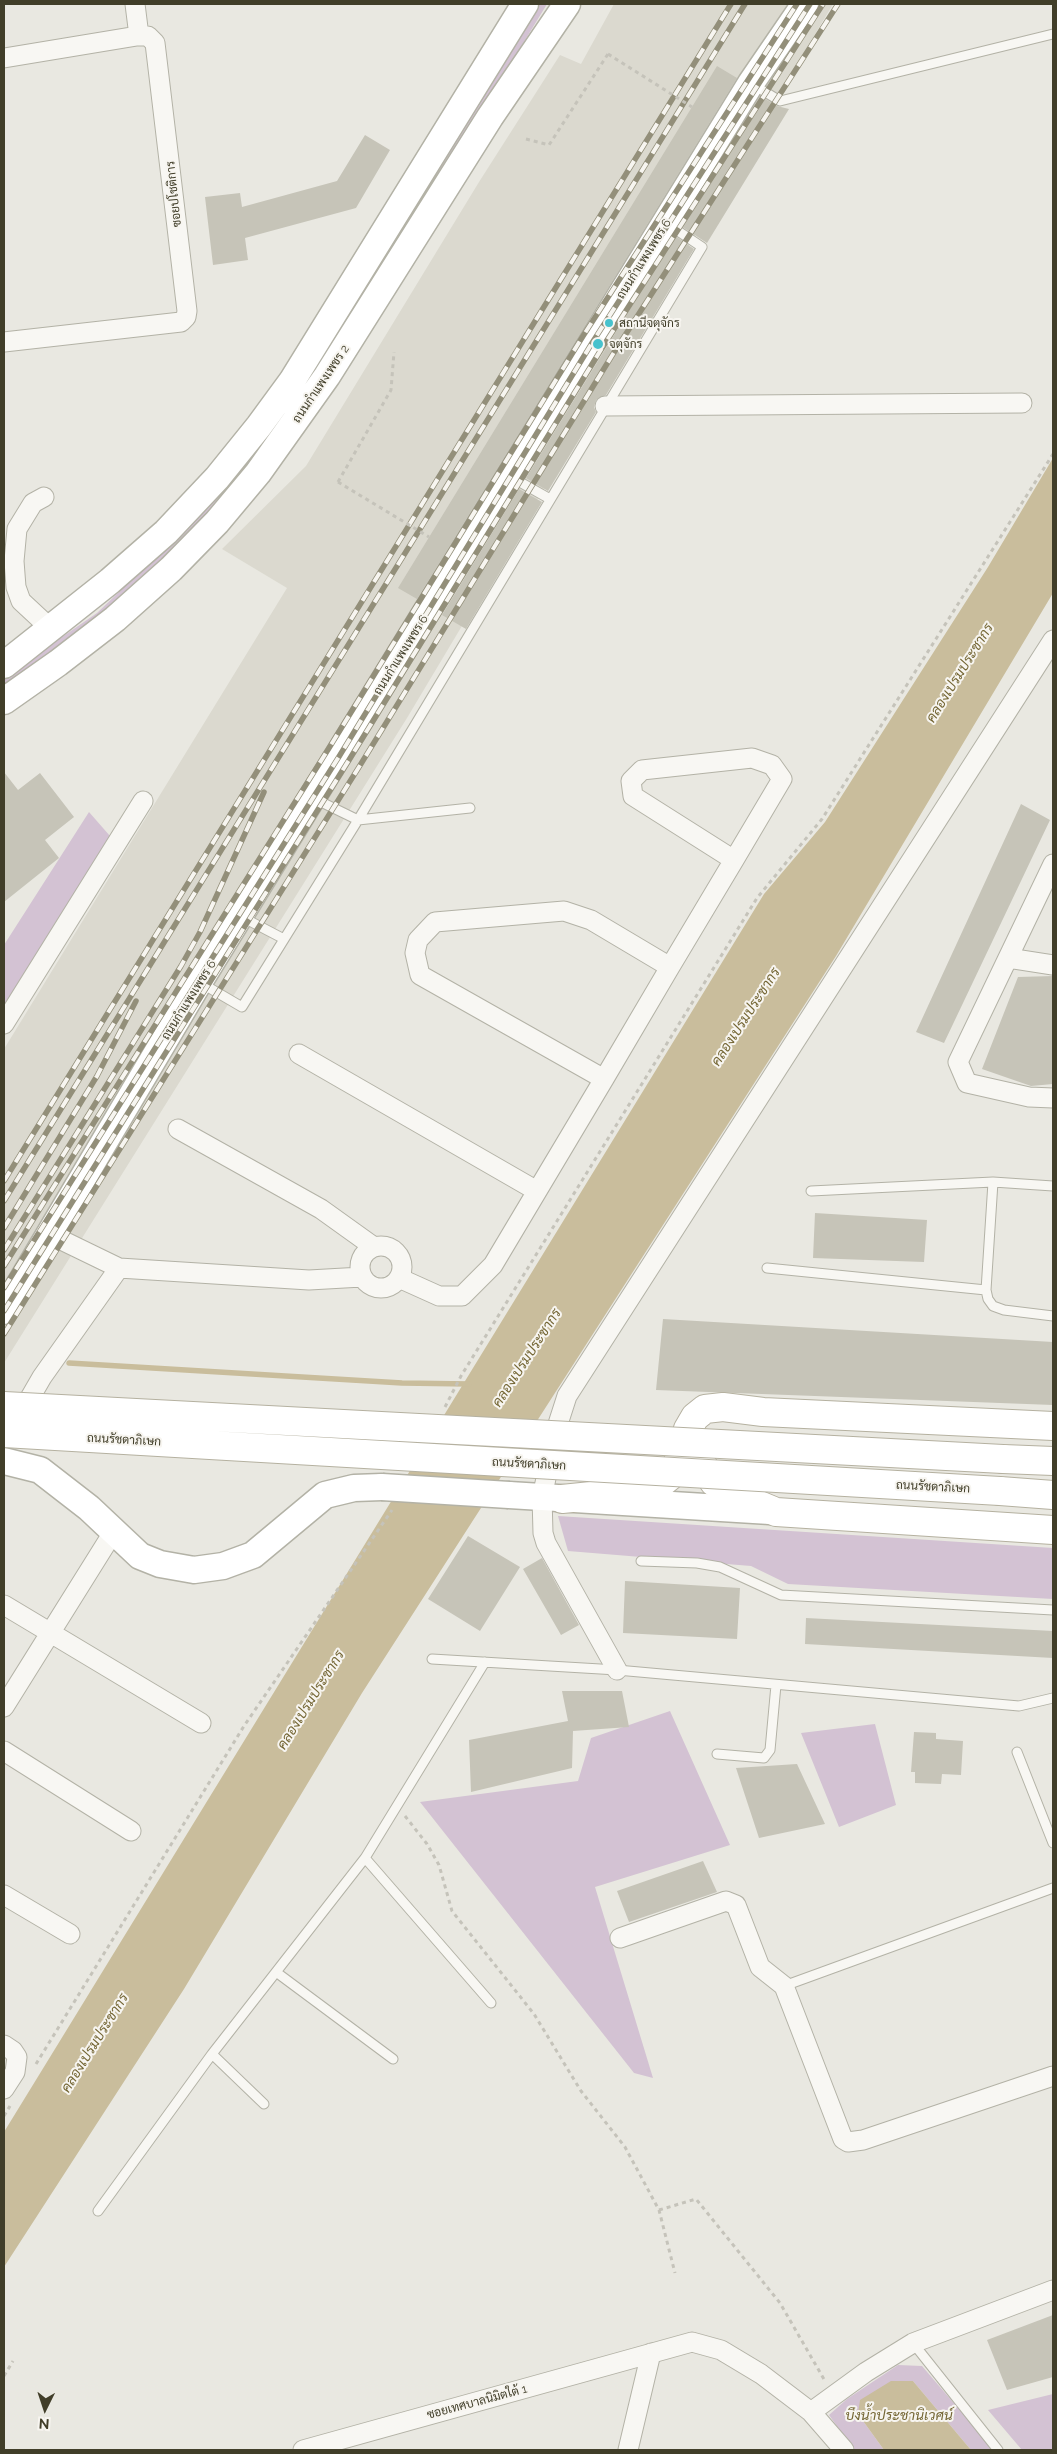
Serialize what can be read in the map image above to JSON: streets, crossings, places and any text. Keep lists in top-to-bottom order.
{
  "streets": {
    "main road": ["ถนนรัชดาภิเษก"],
    "street": [
      "ซอยปโชติการ",
      "ถนนกำแพงเพชร 6",
      "ถนนกำแพงเพชร 2",
      "ซอยเทศบาลนิมิตใต้ 1"
    ]
  },
  "water": ["คลองเปรมประชากร", "บึงน้ำประชานิเวศน์"],
  "places": ["สถานีจตุจักร", "จตุจักร"],
  "north": "bottom"
}
